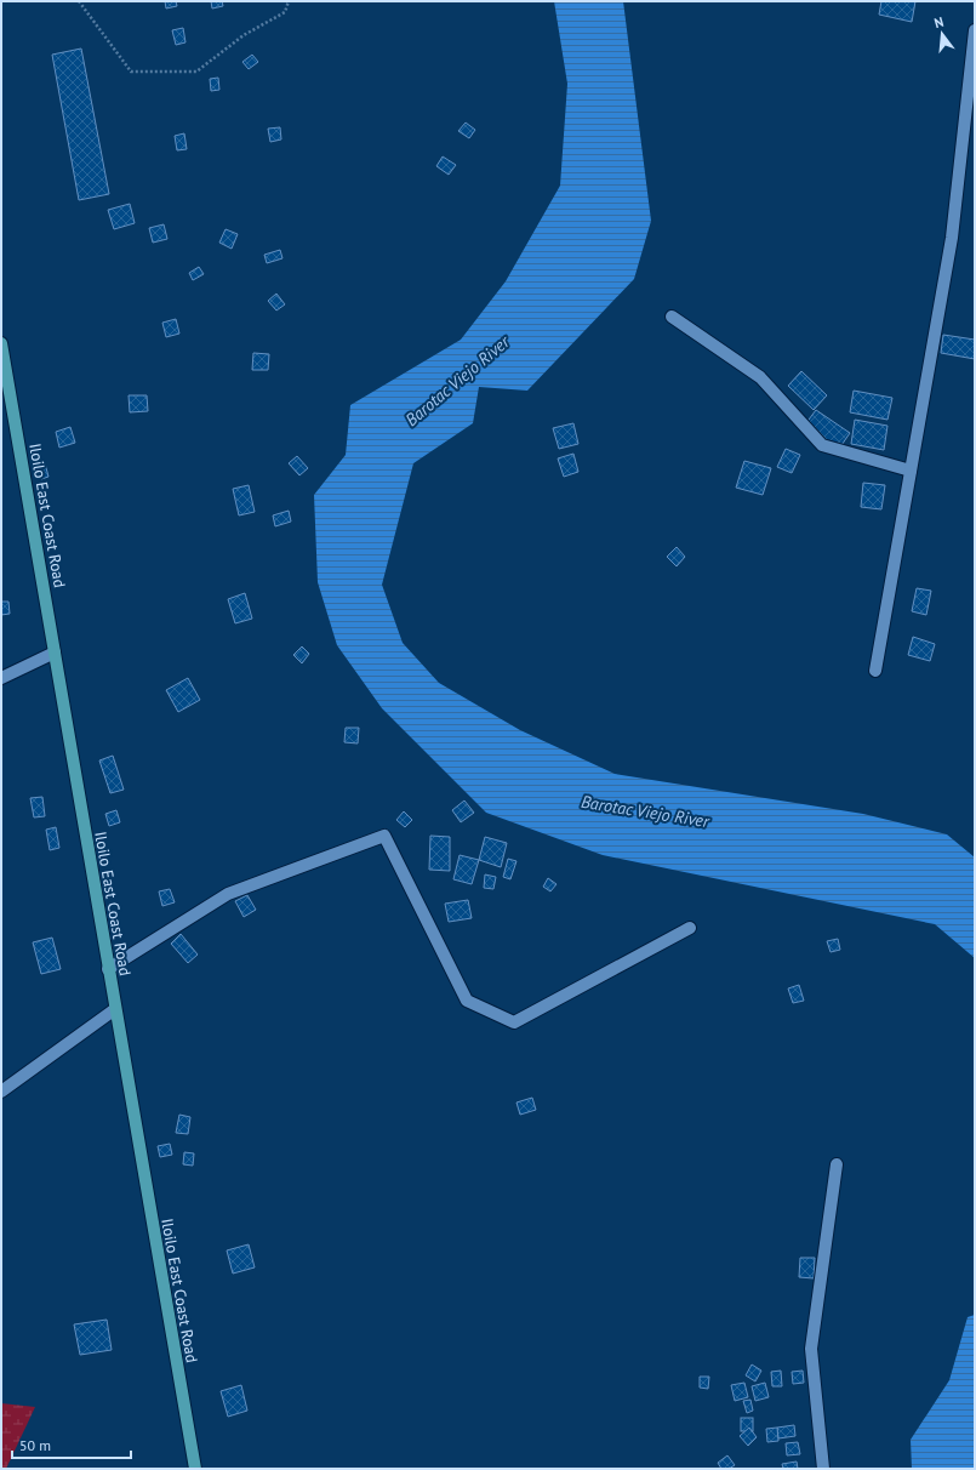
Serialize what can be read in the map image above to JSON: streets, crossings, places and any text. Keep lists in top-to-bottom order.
{
  "streets": {
    "main road": ["Iloilo East Coast Road"]
  },
  "water": ["Barotac Viejo River"],
  "scale_bar": "50 m",
  "north": "top"
}
